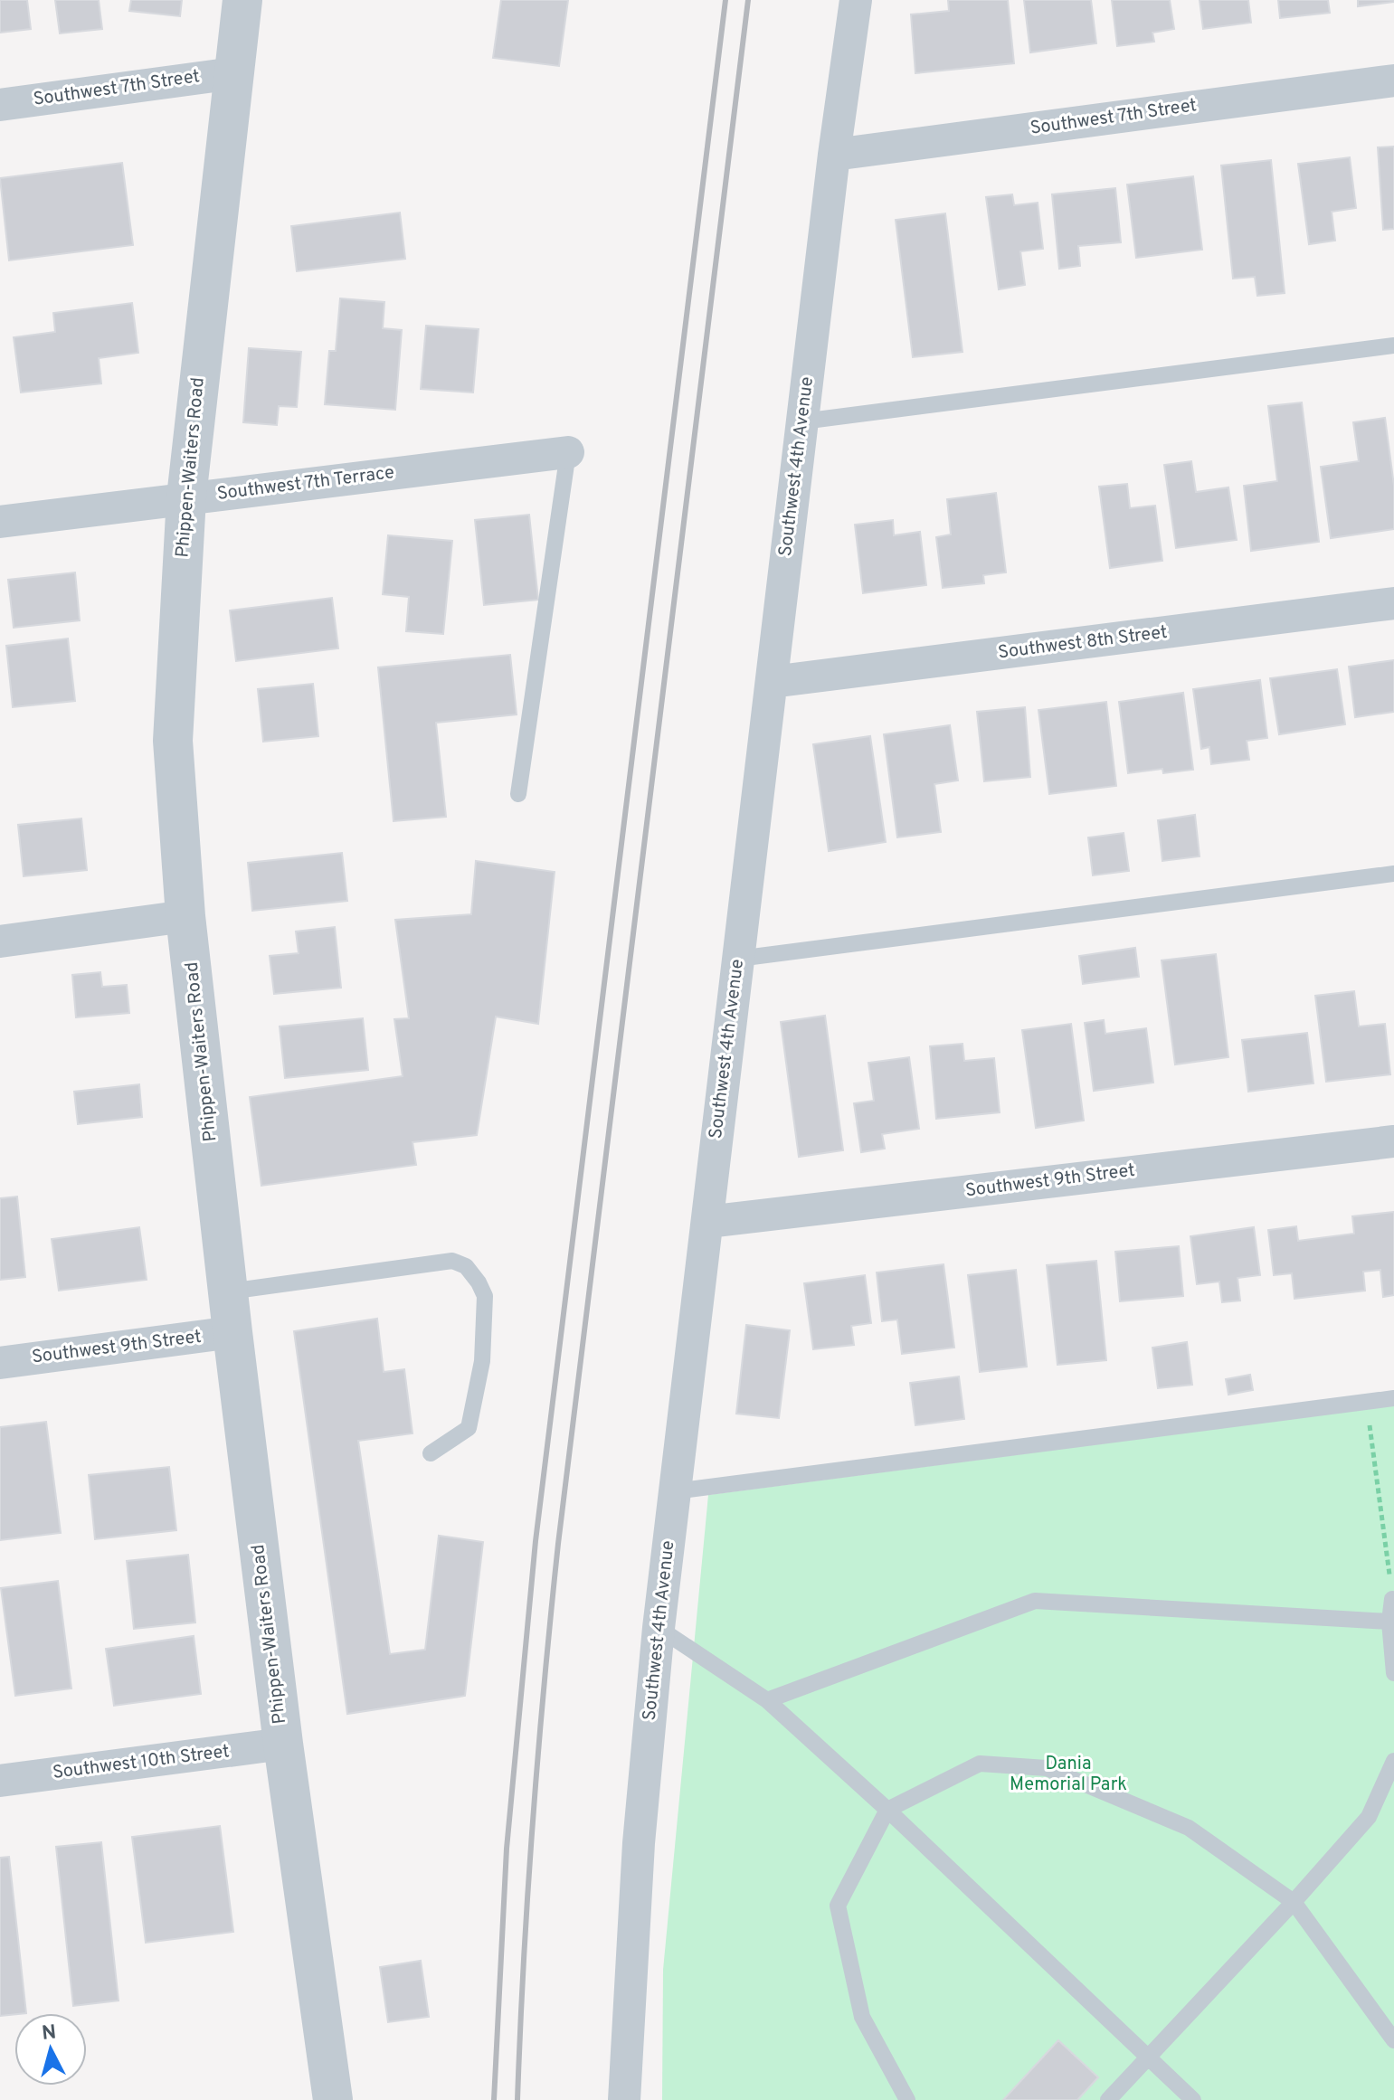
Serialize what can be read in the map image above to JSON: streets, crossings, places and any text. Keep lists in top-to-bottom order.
{
  "streets": {
    "street": [
      "Southwest 7th Street",
      "Southwest 4th Avenue",
      "Phippen-Waiters Road",
      "Southwest 7th Terrace",
      "Southwest 8th Street",
      "Southwest 9th Street",
      "Southwest 10th Street"
    ]
  },
  "crossings": [
    ["Southwest 7th Street", "Southwest 4th Avenue"],
    ["Southwest 7th Street", "Phippen-Waiters Road"],
    ["Southwest 4th Avenue", "Southwest 8th Street"],
    ["Southwest 4th Avenue", "Southwest 9th Street"],
    ["Phippen-Waiters Road", "Southwest 7th Terrace"],
    ["Phippen-Waiters Road", "Southwest 9th Street"],
    ["Phippen-Waiters Road", "Southwest 10th Street"]
  ],
  "parks": ["Dania Memorial Park"],
  "north": "top"
}
